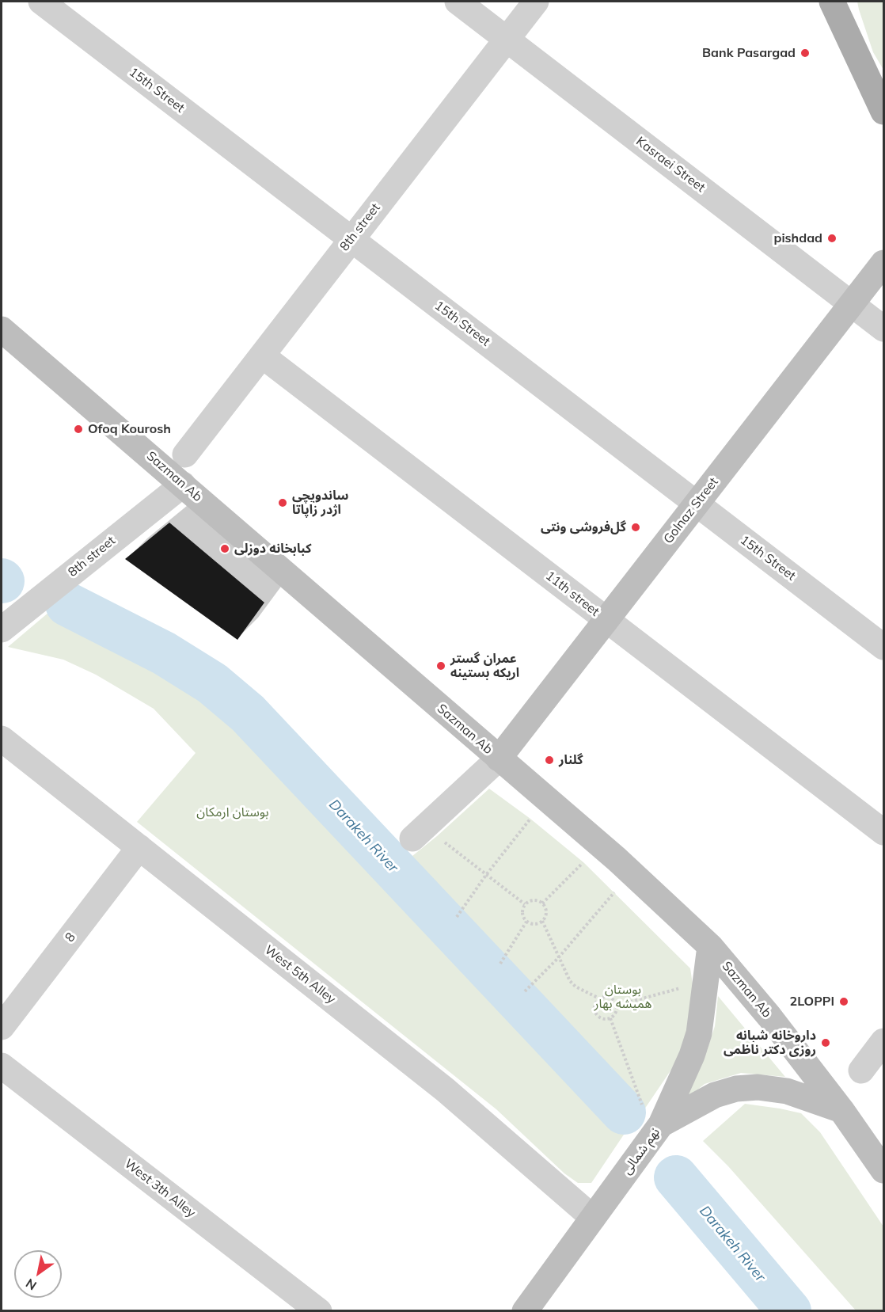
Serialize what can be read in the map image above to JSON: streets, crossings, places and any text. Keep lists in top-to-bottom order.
{
  "streets": {
    "street": [
      "15th Street",
      "Kasraei Street",
      "8th street",
      "Sazman Ab",
      "Golnaz Street",
      "11th street",
      "8",
      "West 5th Alley",
      "نهم شمالی",
      "West 3th Alley"
    ]
  },
  "crossings": [
    ["15th Street", "8th street"],
    ["15th Street", "Golnaz Street"],
    ["Kasraei Street", "8th street"],
    ["Kasraei Street", "Golnaz Street"],
    ["8th street", "Sazman Ab"],
    ["8th street", "11th street"],
    ["Sazman Ab", "Golnaz Street"],
    ["Sazman Ab", "نهم شمالی"],
    ["Golnaz Street", "11th street"],
    ["8", "West 5th Alley"],
    ["West 5th Alley", "نهم شمالی"]
  ],
  "water": ["Darakeh River"],
  "parks": ["بوستان ارمکان", "بوستان همیشه بهار"],
  "places": [
    "Bank Pasargad",
    "pishdad",
    "Ofoq Kourosh",
    "ساندویچی اژدر زاپاتا",
    "گل‌فروشی ونتی",
    "کبابخانه دوزلی",
    "عمران گستر اریکه بستینه",
    "گلنار",
    "2LOPPI",
    "داروخانه شبانه روزی دکتر ناظمی"
  ],
  "north": "bottom left"
}
